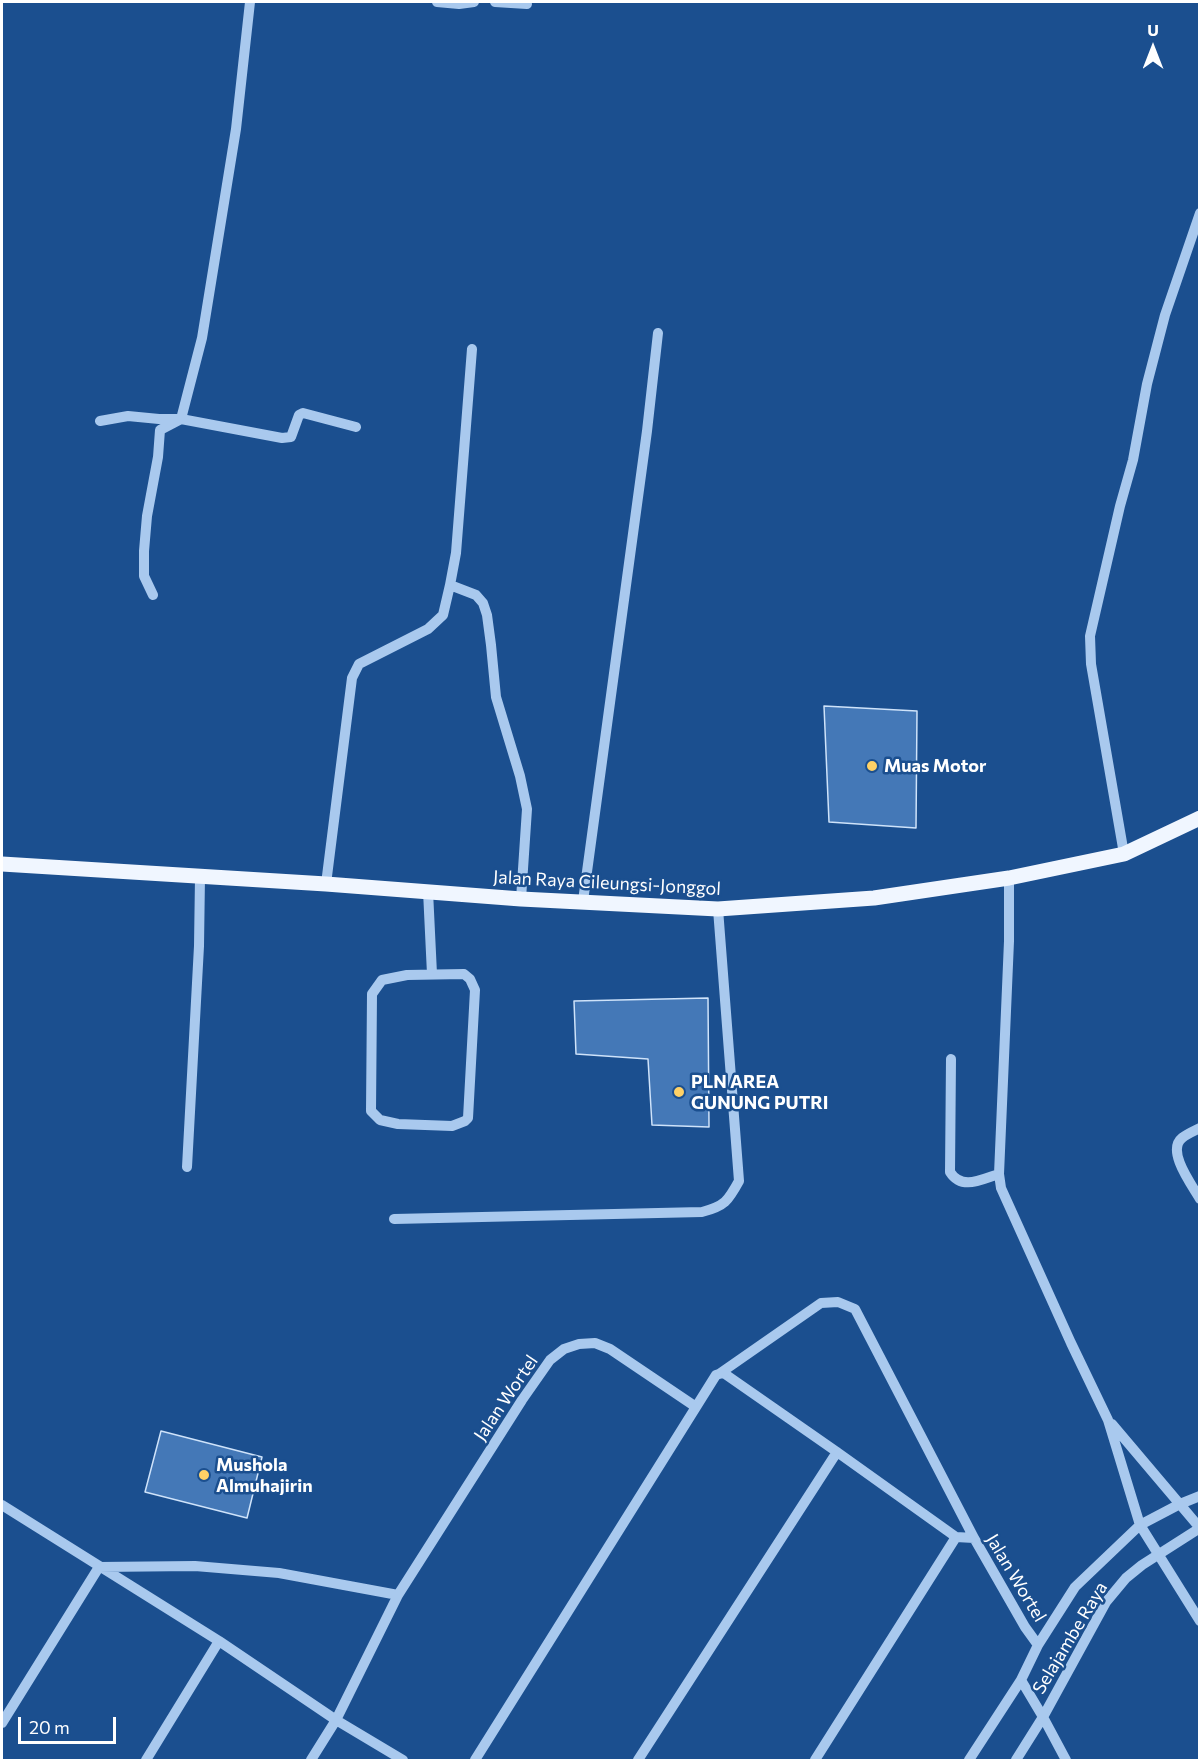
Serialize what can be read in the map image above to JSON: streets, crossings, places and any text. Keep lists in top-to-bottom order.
{
  "streets": {
    "main road": ["Jalan Raya Cileungsi-Jonggol"],
    "street": ["Jalan Wortel", "Selajambe Raya"]
  },
  "places": ["Muas Motor", "PLN AREA GUNUNG PUTRI", "Mushola Almuhajirin"],
  "scale_bar": "20 m",
  "north": "top"
}
